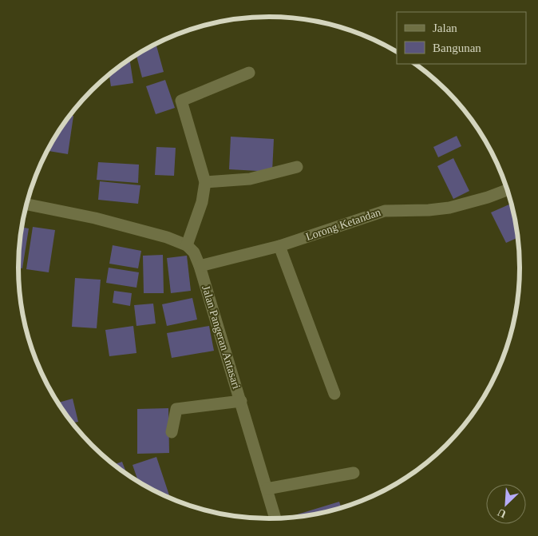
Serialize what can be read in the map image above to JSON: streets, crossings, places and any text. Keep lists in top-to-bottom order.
{
  "streets": {
    "street": ["Lorong Ketandan", "Jalan Pangeran Antasari"]
  },
  "crossings": [
    ["Lorong Ketandan", "Jalan Pangeran Antasari"]
  ],
  "legend": ["Jalan", "Bangunan"],
  "north": "bottom left"
}
